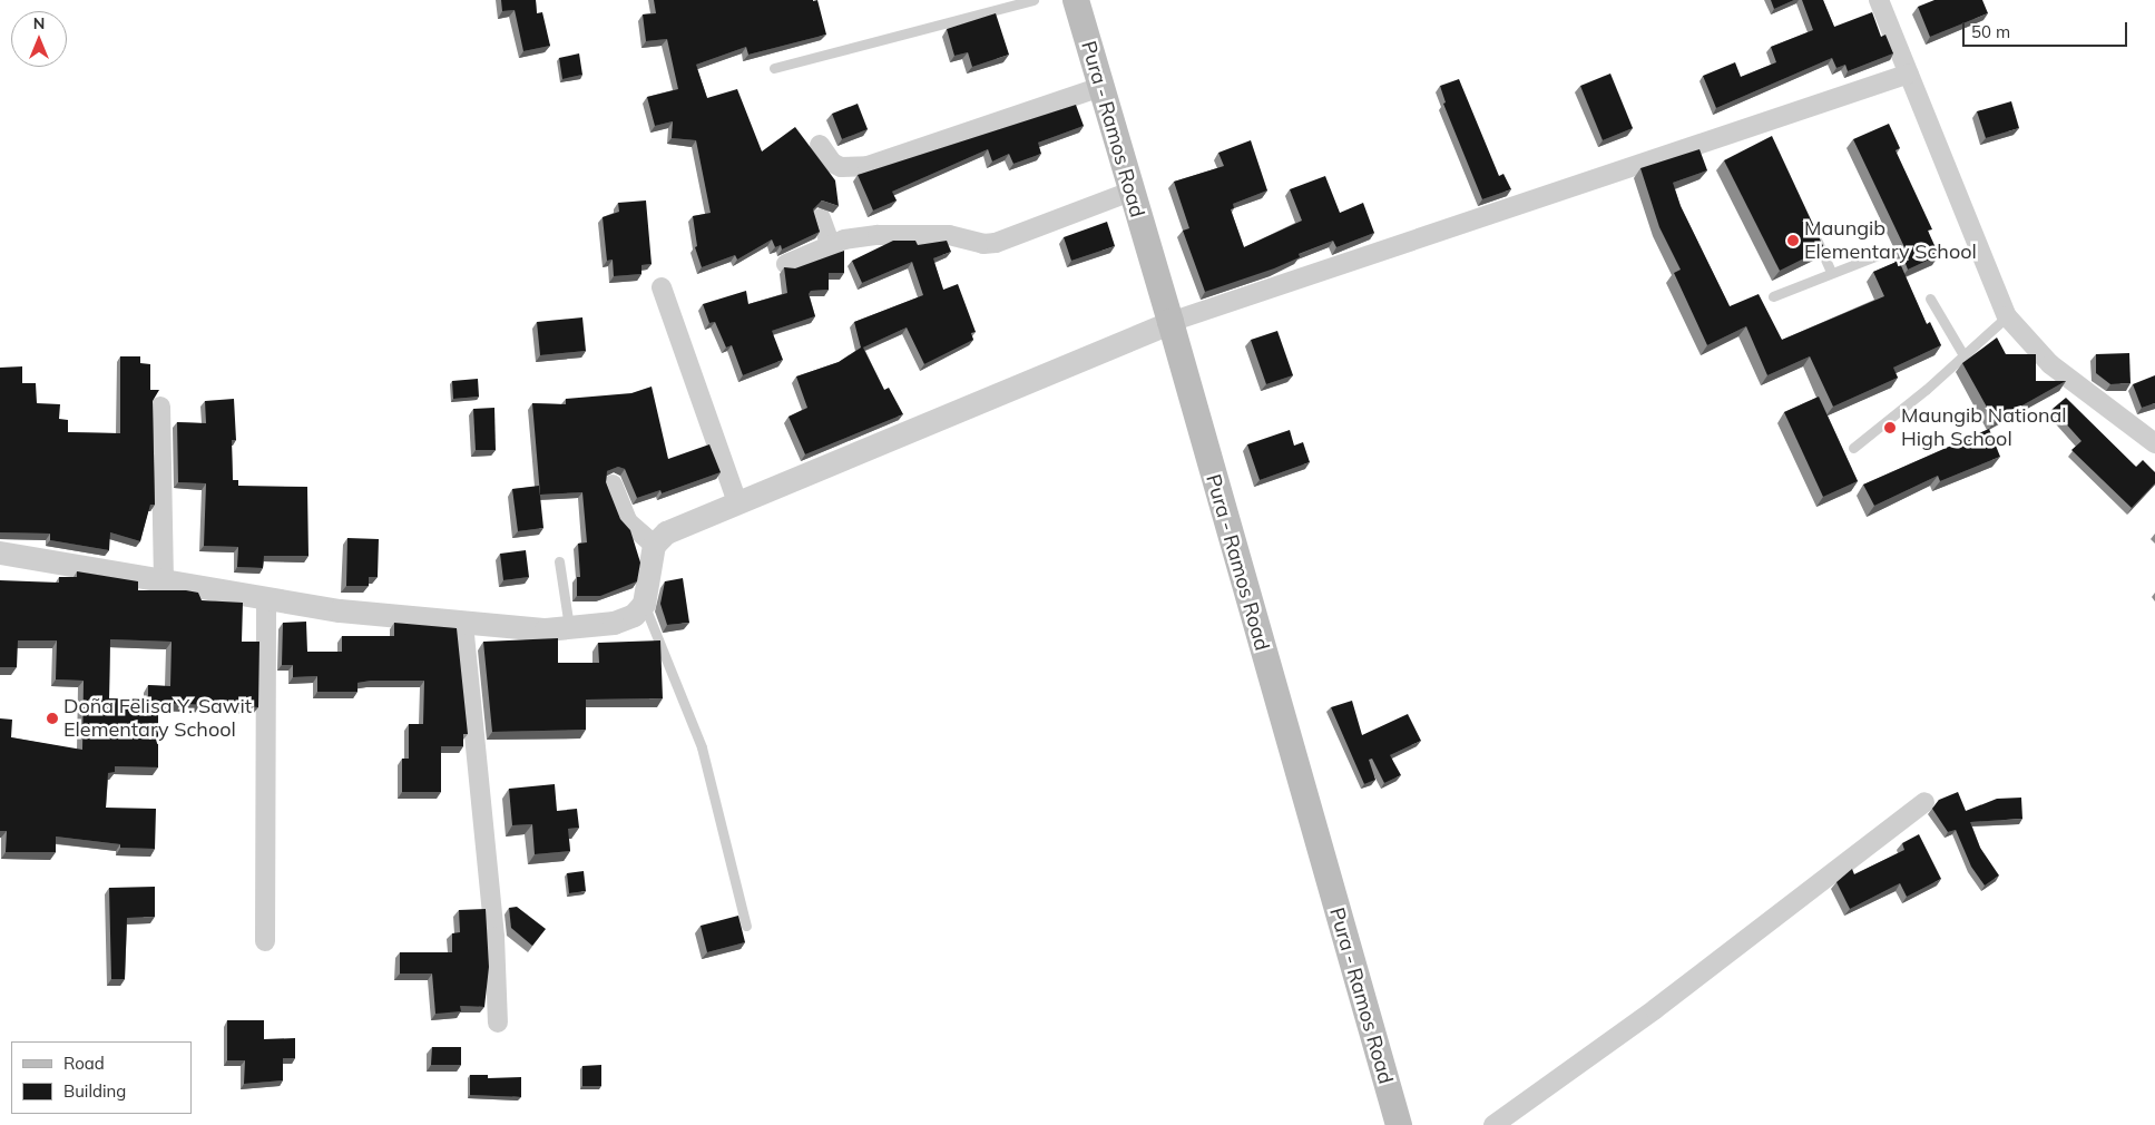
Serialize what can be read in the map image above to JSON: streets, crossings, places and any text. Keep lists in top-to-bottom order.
{
  "streets": {
    "main road": ["Pura - Ramos Road"]
  },
  "places": ["Maungib Elementary School", "Maungib National High School", "Doña Felisa Y. Sawit Elementary School"],
  "legend": ["Road", "Building"],
  "scale_bar": "50 m",
  "north": "top"
}
